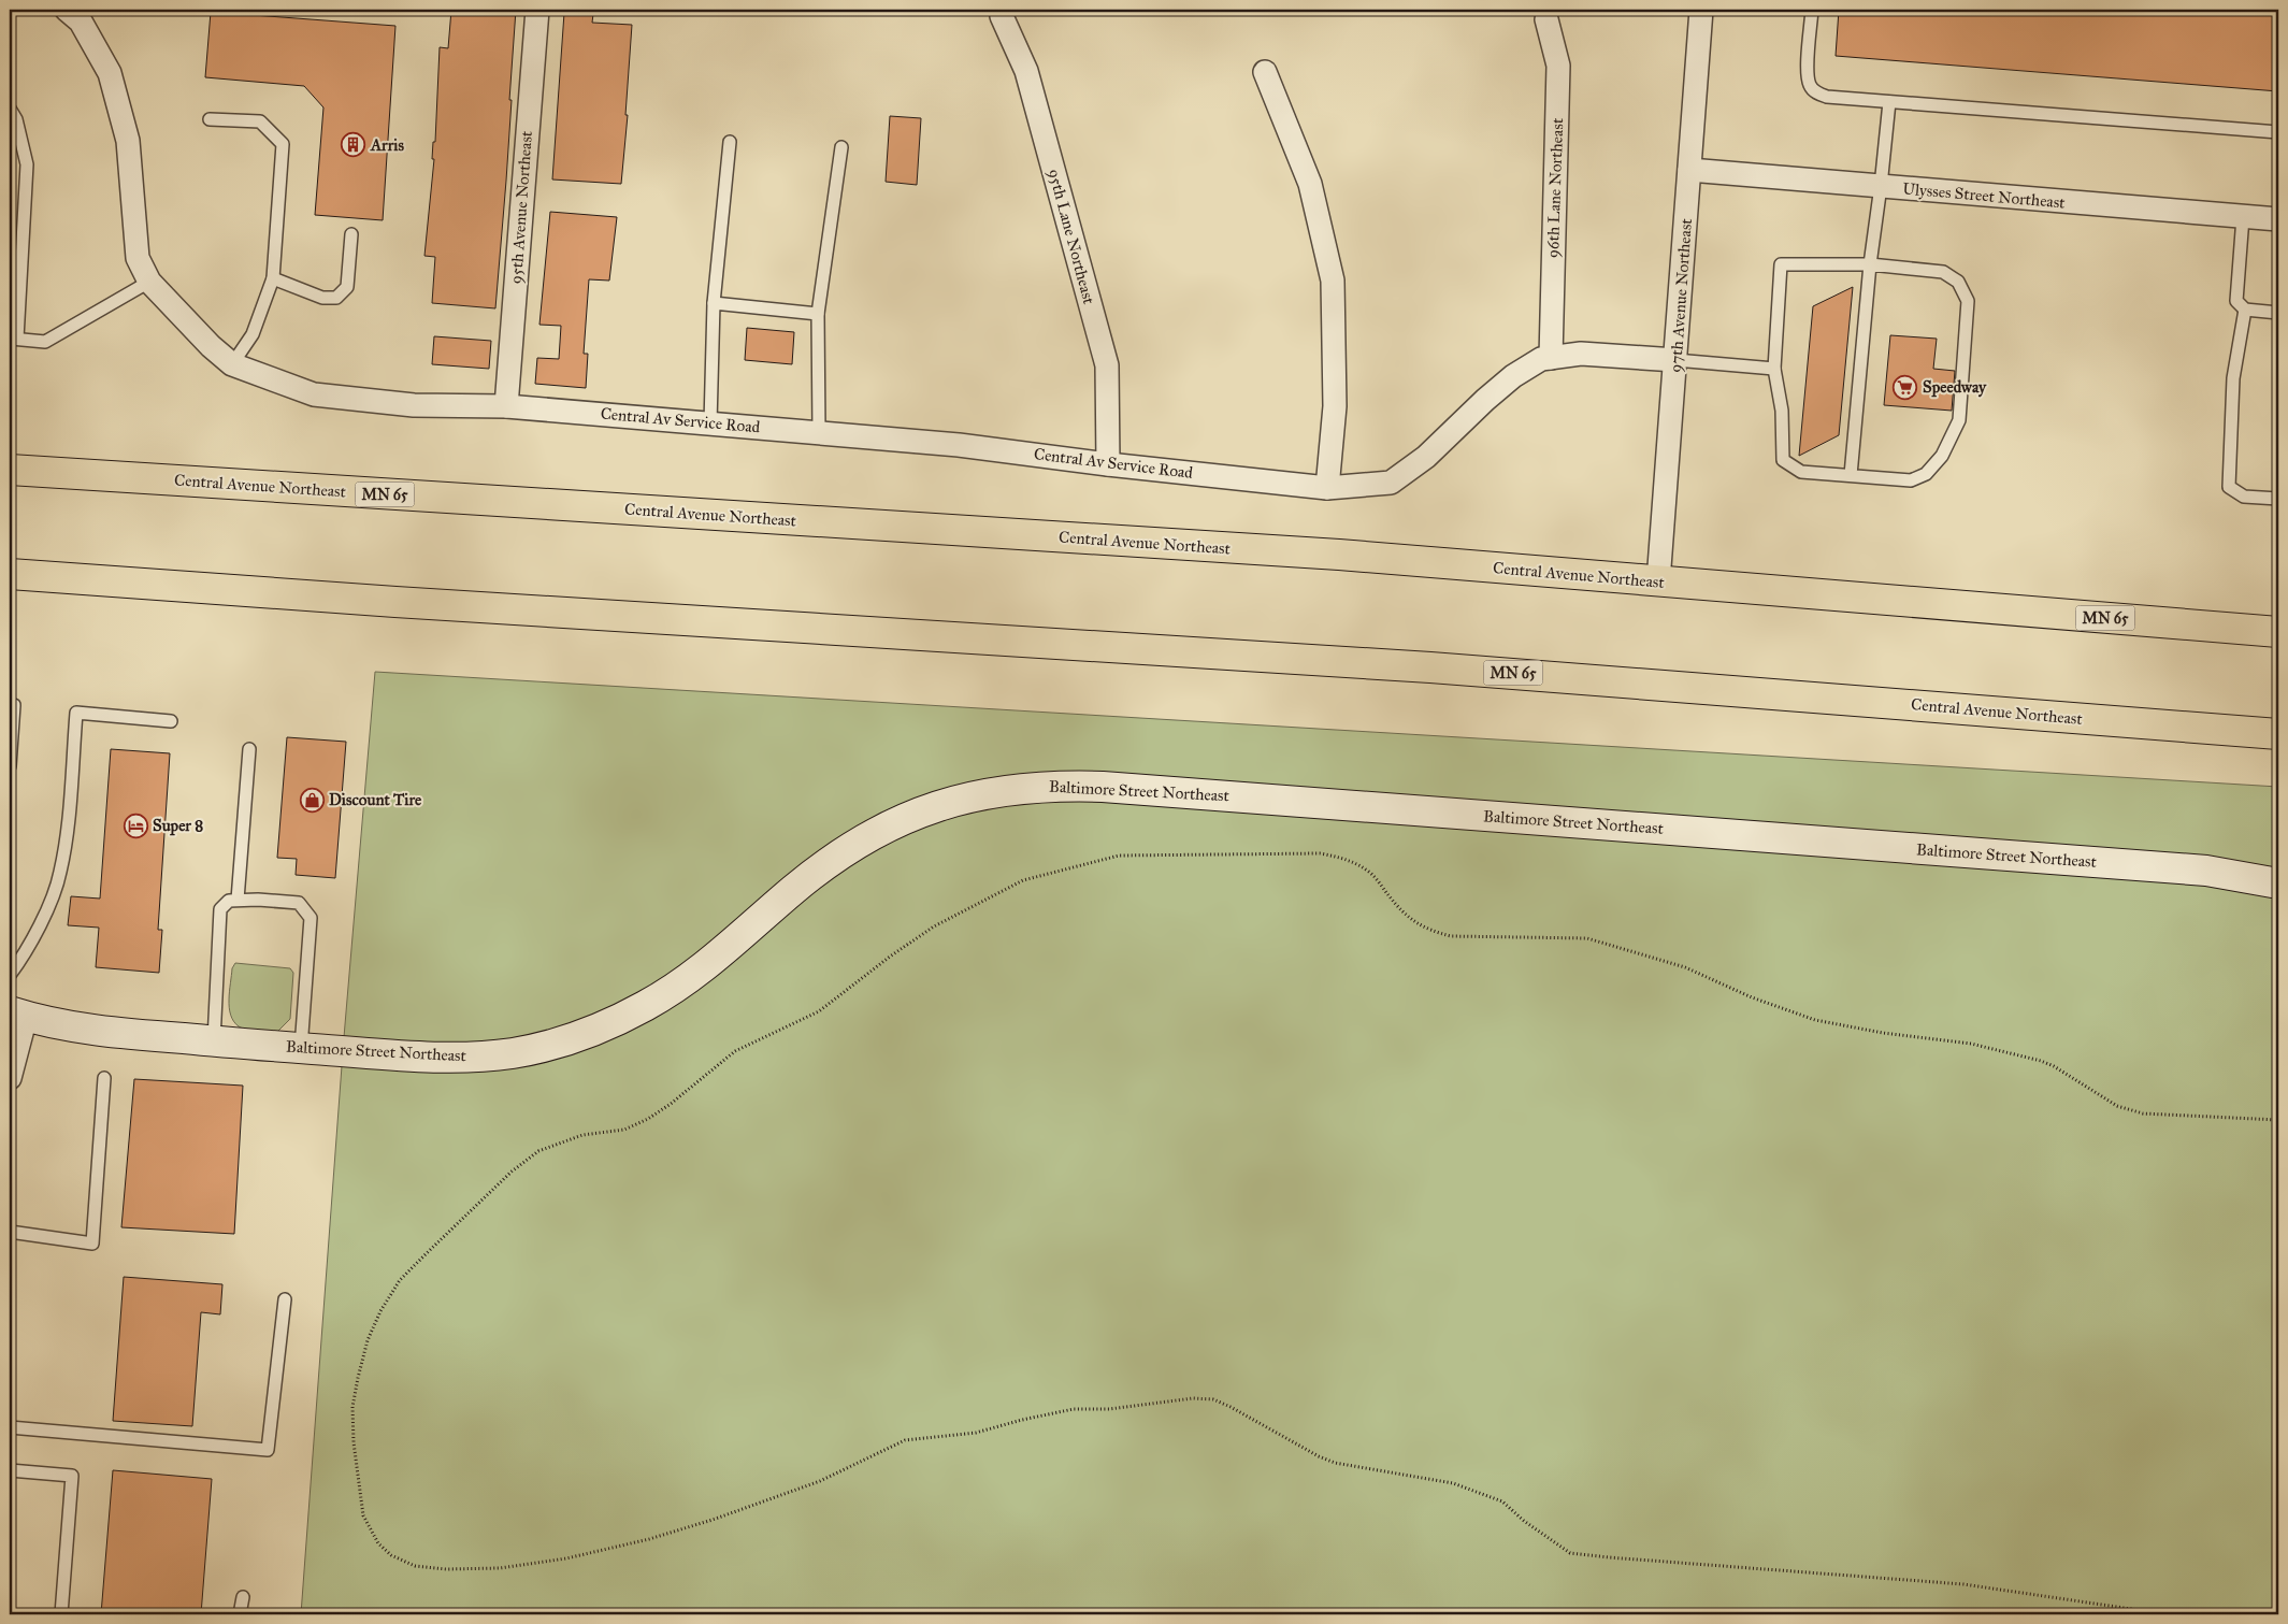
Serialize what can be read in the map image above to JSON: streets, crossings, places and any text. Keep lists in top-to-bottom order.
{
  "streets": {
    "highway": ["Central Avenue Northeast", "MN 65"],
    "street": [
      "96th Lane Northeast",
      "Ulysses Street Northeast",
      "95th Avenue Northeast",
      "95th Lane Northeast",
      "97th Avenue Northeast",
      "Central Av Service Road",
      "Baltimore Street Northeast"
    ]
  },
  "crossings": [
    ["96th Lane Northeast", "Central Av Service Road"],
    ["Ulysses Street Northeast", "97th Avenue Northeast"],
    ["95th Avenue Northeast", "Central Av Service Road"],
    ["95th Lane Northeast", "Central Av Service Road"],
    ["97th Avenue Northeast", "Central Av Service Road"],
    ["97th Avenue Northeast", "Central Avenue Northeast"]
  ],
  "places": {
    "building": ["Arris"],
    "supermarket": ["Speedway"],
    "shop": ["Discount Tire"],
    "hotel": ["Super 8"]
  }
}
